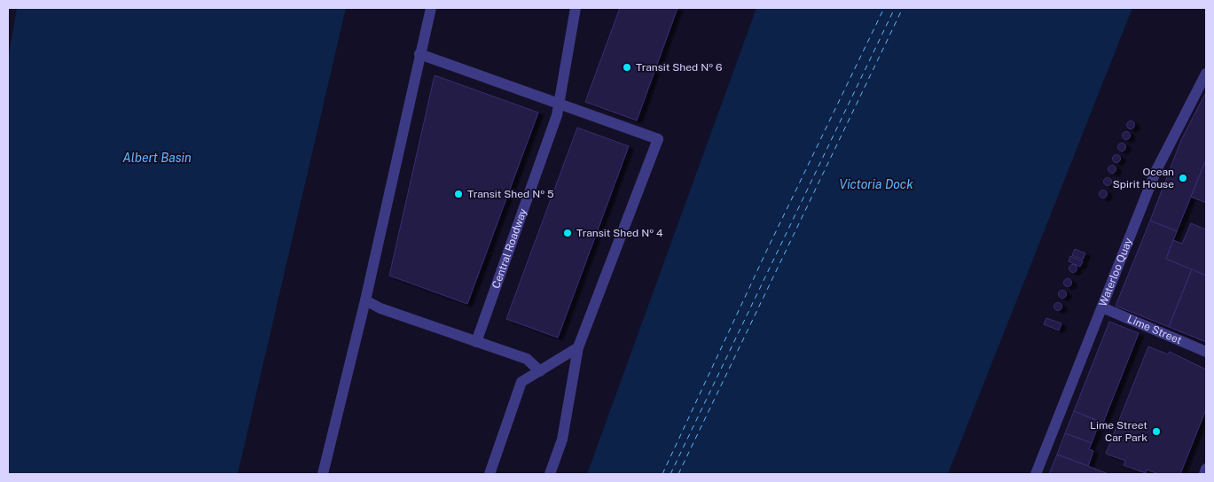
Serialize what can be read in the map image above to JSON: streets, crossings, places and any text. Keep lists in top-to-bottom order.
{
  "streets": {
    "street": ["Central Roadway", "Waterloo Quay", "Lime Street"]
  },
  "crossings": [
    ["Waterloo Quay", "Lime Street"]
  ],
  "water": ["Albert Basin", "Victoria Dock"],
  "places": [
    "Transit Shed № 6",
    "Ocean Spirit House",
    "Transit Shed № 5",
    "Transit Shed № 4",
    "Lime Street Car Park"
  ]
}
